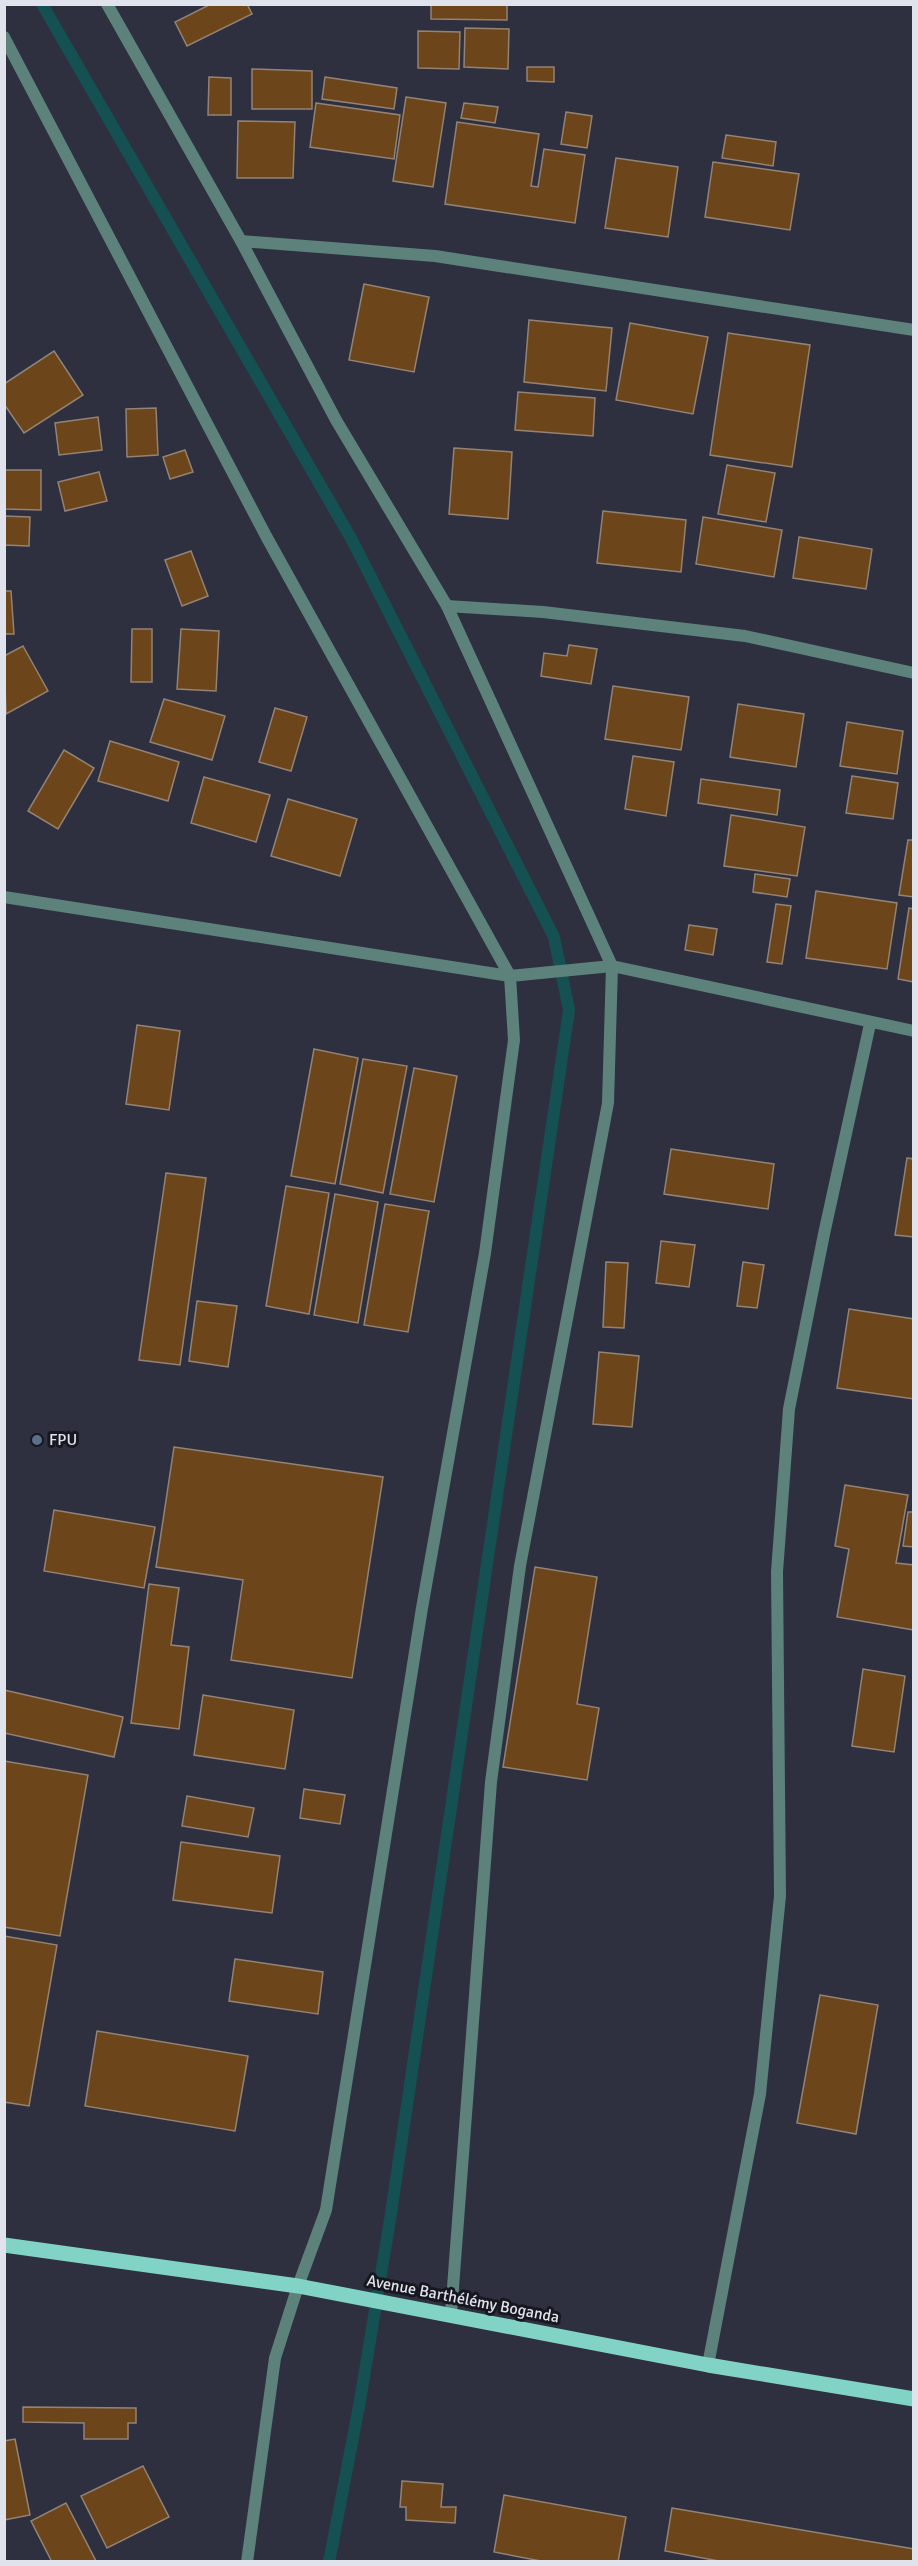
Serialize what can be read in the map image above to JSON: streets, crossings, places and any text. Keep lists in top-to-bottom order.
{
  "streets": {
    "main road": ["Avenue Barthélémy Boganda"]
  },
  "places": ["FPU"]
}
